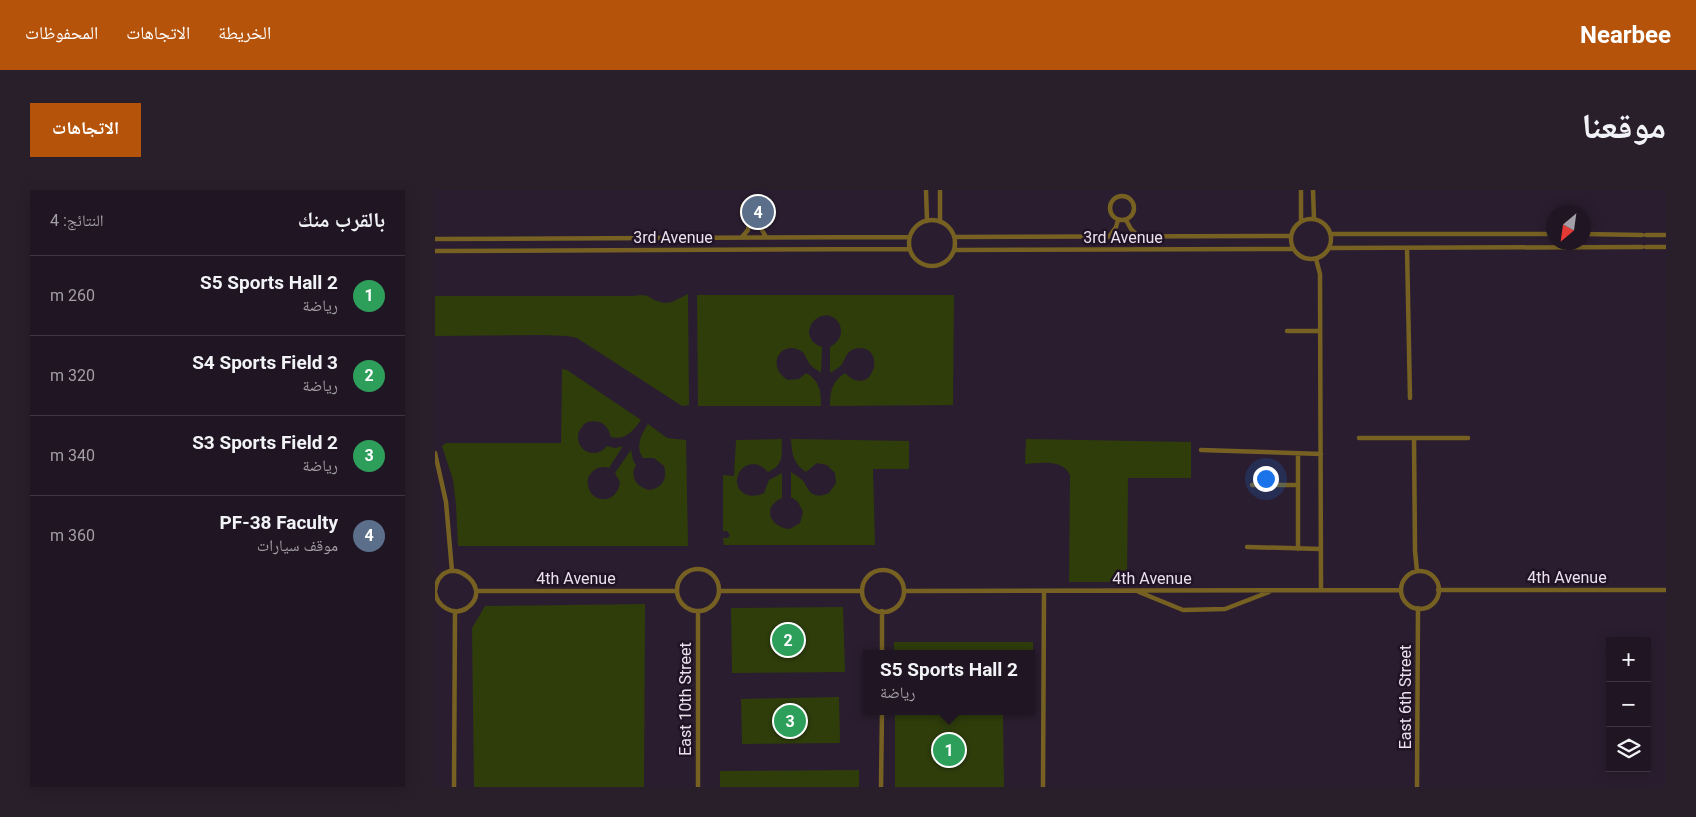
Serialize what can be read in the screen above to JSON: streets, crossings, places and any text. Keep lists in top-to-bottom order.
{
  "streets": {
    "lane": [
      "3rd Avenue",
      "4th Avenue",
      "East 6th Street",
      "East 10th Street"
    ]
  },
  "crossings": [
    ["4th Avenue", "East 6th Street"],
    ["4th Avenue", "East 10th Street"]
  ],
  "north": "bottom left",
  "page": {
    "header": "Nearbee",
    "nav": ["الخريطة", "الاتجاهات", "المحفوظات"],
    "title": "موقعنا",
    "buttons": "الاتجاهات",
    "heading": ["بالقرب منك", "النتائج: 4"],
    "pins": [
      "4",
      "2",
      "3",
      "1"
    ],
    "list": [
      {
        "mark": "1",
        "name": "S5 Sports Hall 2",
        "note": "رياضة",
        "value": "260 m"
      },
      {
        "mark": "2",
        "name": "S4 Sports Field 3",
        "note": "رياضة",
        "value": "320 m"
      },
      {
        "mark": "3",
        "name": "S3 Sports Field 2",
        "note": "رياضة",
        "value": "340 m"
      },
      {
        "mark": "4",
        "name": "PF-38 Faculty",
        "note": "موقف سيارات",
        "value": "360 m"
      }
    ],
    "map_buttons": ["+", "−"],
    "popup": ["S5 Sports Hall 2", "رياضة"]
  }
}
